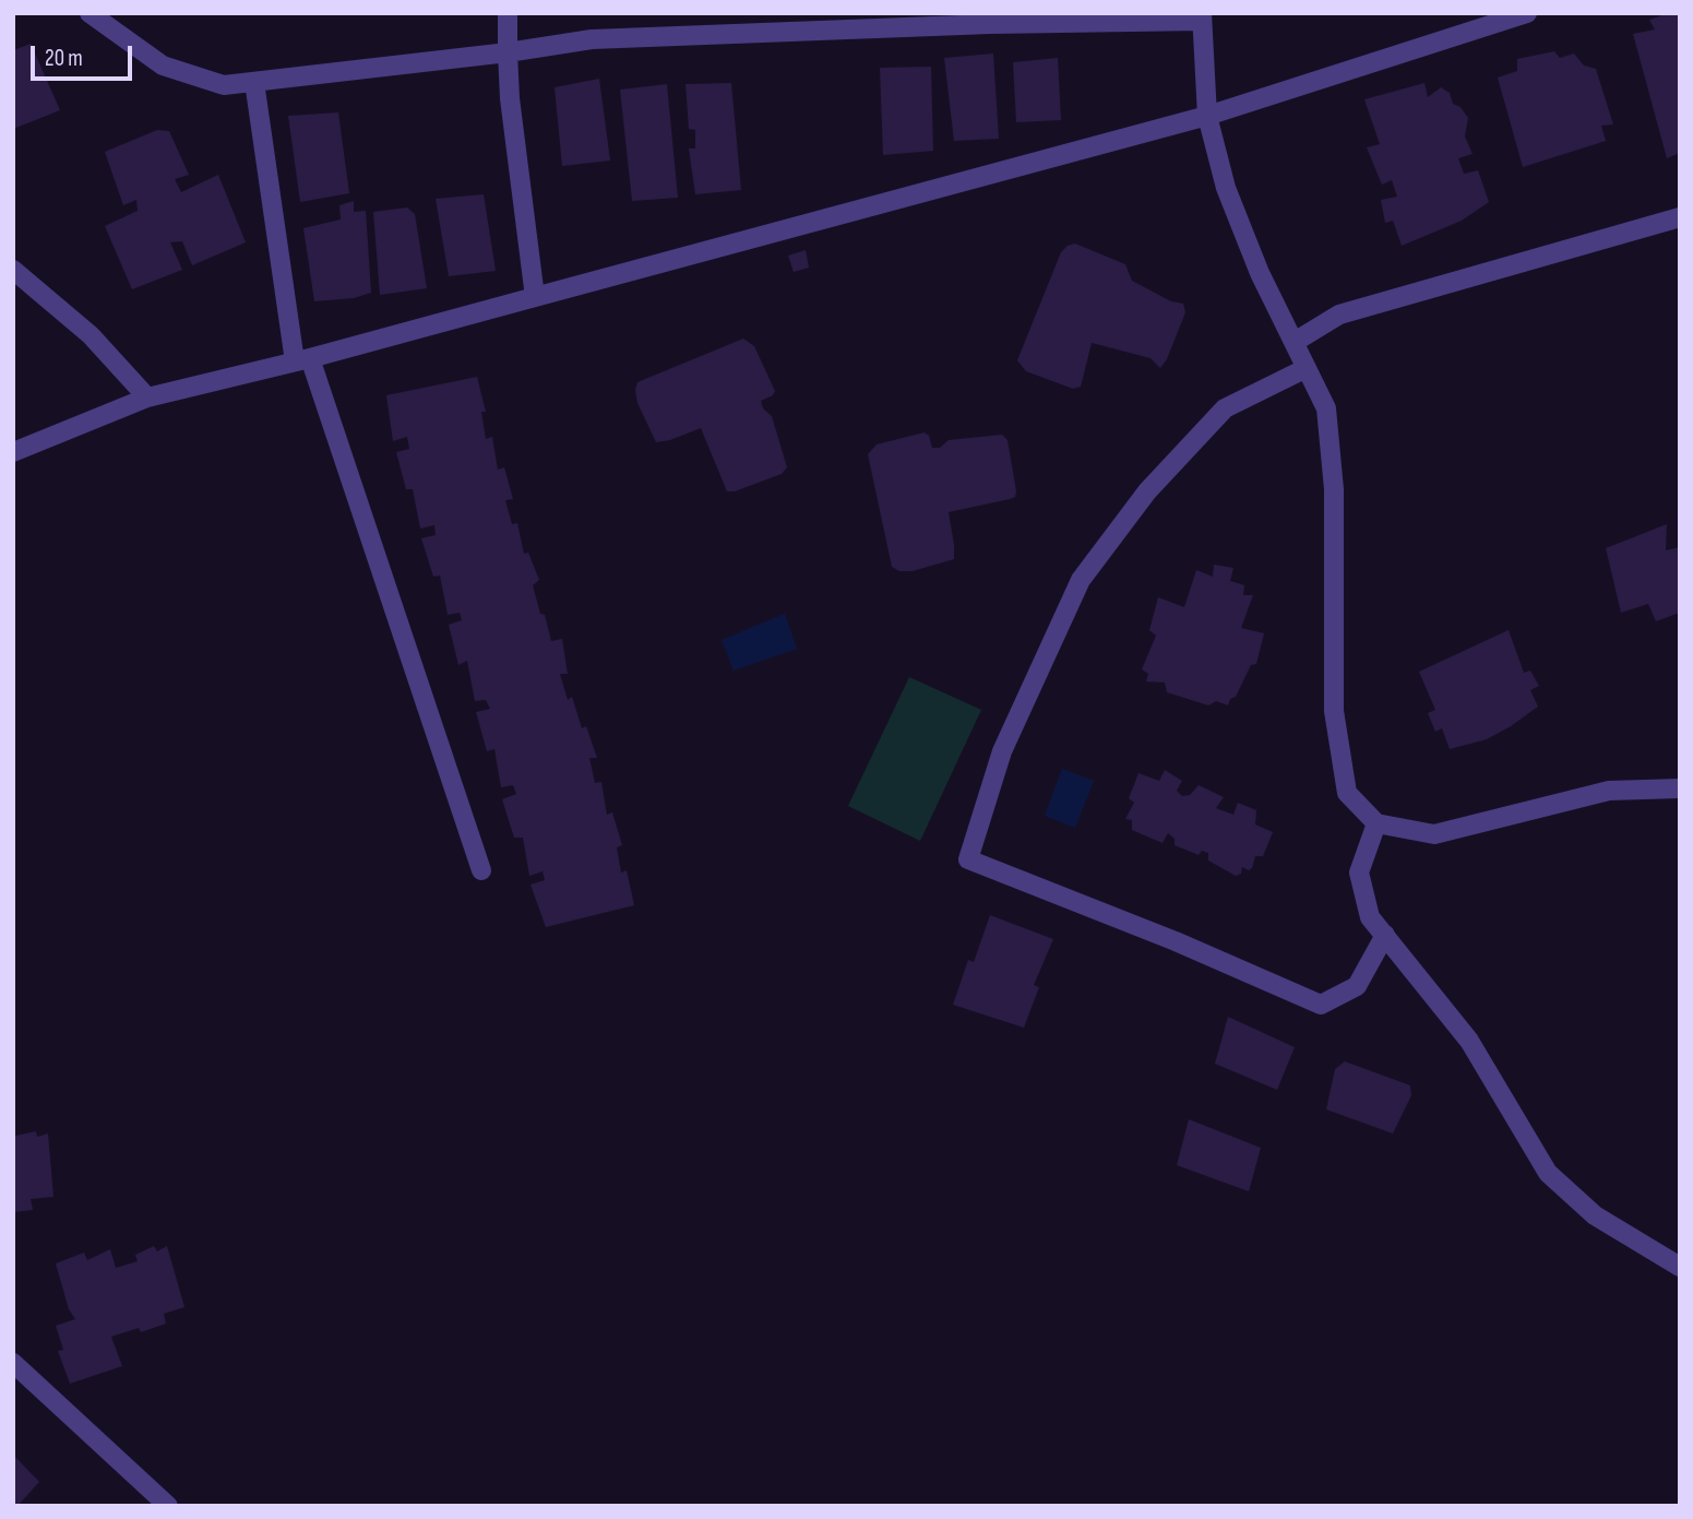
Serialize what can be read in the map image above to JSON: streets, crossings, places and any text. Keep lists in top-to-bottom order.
{
  "scale_bar": "20 m"
}
